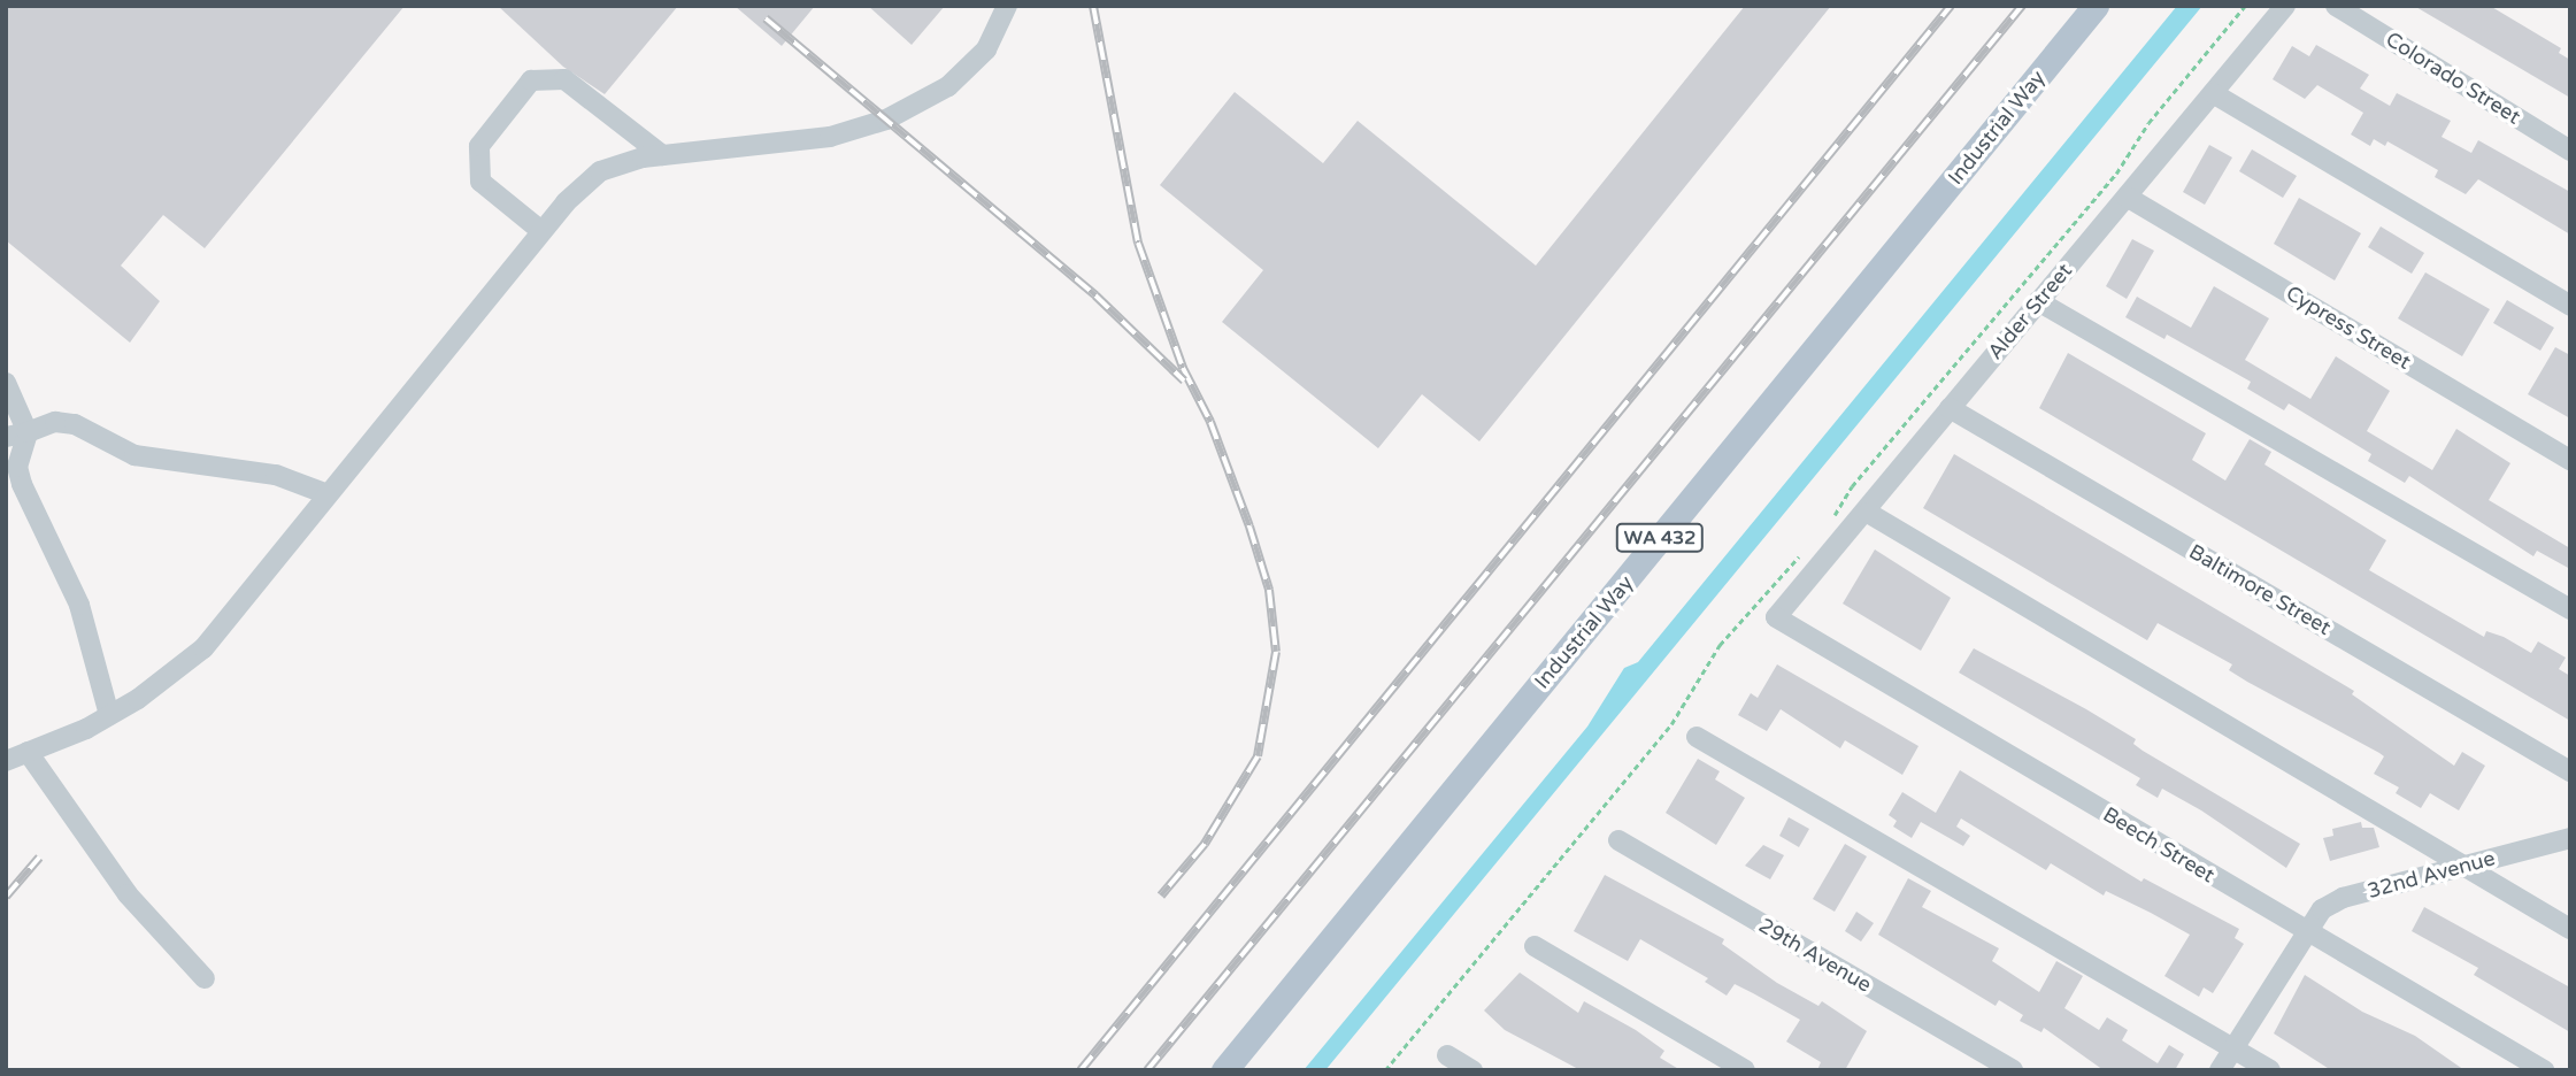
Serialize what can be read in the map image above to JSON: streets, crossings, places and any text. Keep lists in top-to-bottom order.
{
  "streets": {
    "main road": ["Industrial Way", "WA 432"],
    "street": [
      "Colorado Street",
      "Alder Street",
      "Cypress Street",
      "Baltimore Street",
      "Beech Street",
      "32nd Avenue",
      "29th Avenue"
    ]
  },
  "crossings": [
    ["Alder Street", "Cypress Street"],
    ["Alder Street", "Baltimore Street"],
    ["Alder Street", "Beech Street"],
    ["Beech Street", "32nd Avenue"]
  ]
}
